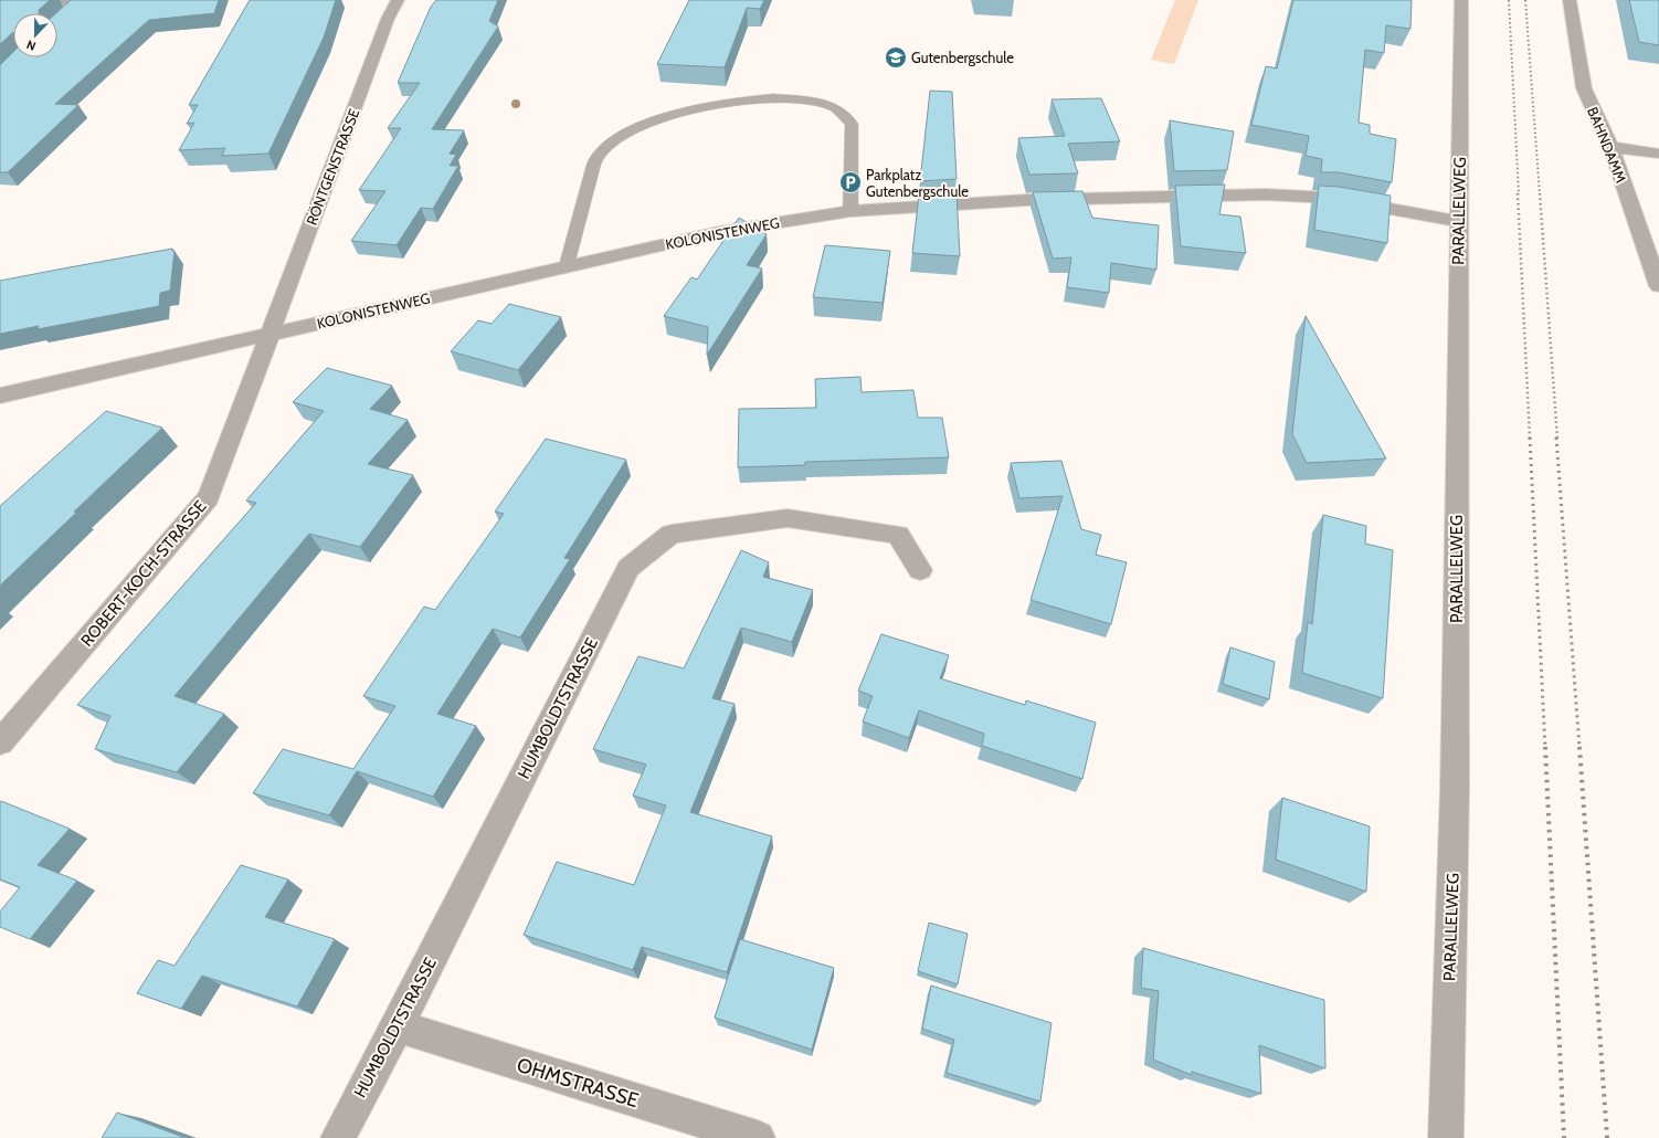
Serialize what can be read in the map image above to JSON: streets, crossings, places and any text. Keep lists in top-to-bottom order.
{
  "streets": {
    "street": [
      "BAHNDAMM",
      "RÖNTGENSTRASSE",
      "PARALLELWEG",
      "KOLONISTENWEG",
      "ROBERT-KOCH-STRASSE",
      "HUMBOLDTSTRASSE",
      "OHMSTRASSE"
    ]
  },
  "crossings": [
    ["RÖNTGENSTRASSE", "KOLONISTENWEG"],
    ["RÖNTGENSTRASSE", "ROBERT-KOCH-STRASSE"],
    ["PARALLELWEG", "KOLONISTENWEG"],
    ["KOLONISTENWEG", "ROBERT-KOCH-STRASSE"],
    ["HUMBOLDTSTRASSE", "OHMSTRASSE"]
  ],
  "places": {
    "school or university": ["Gutenbergschule"],
    "parking": ["Parkplatz Gutenbergschule"]
  },
  "north": "bottom"
}
